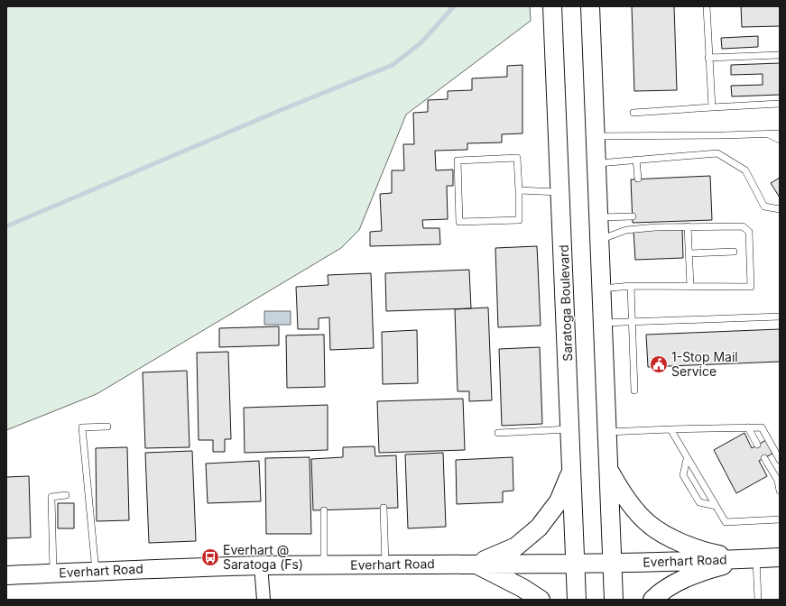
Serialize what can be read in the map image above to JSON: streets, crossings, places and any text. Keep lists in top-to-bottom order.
{
  "streets": {
    "main road": ["Saratoga Boulevard", "Everhart Road"]
  },
  "crossings": [
    ["Saratoga Boulevard", "Everhart Road"]
  ],
  "places": {
    "public building": ["1-Stop Mail Service"],
    "bus stop": ["Everhart @ Saratoga (Fs)"]
  }
}
